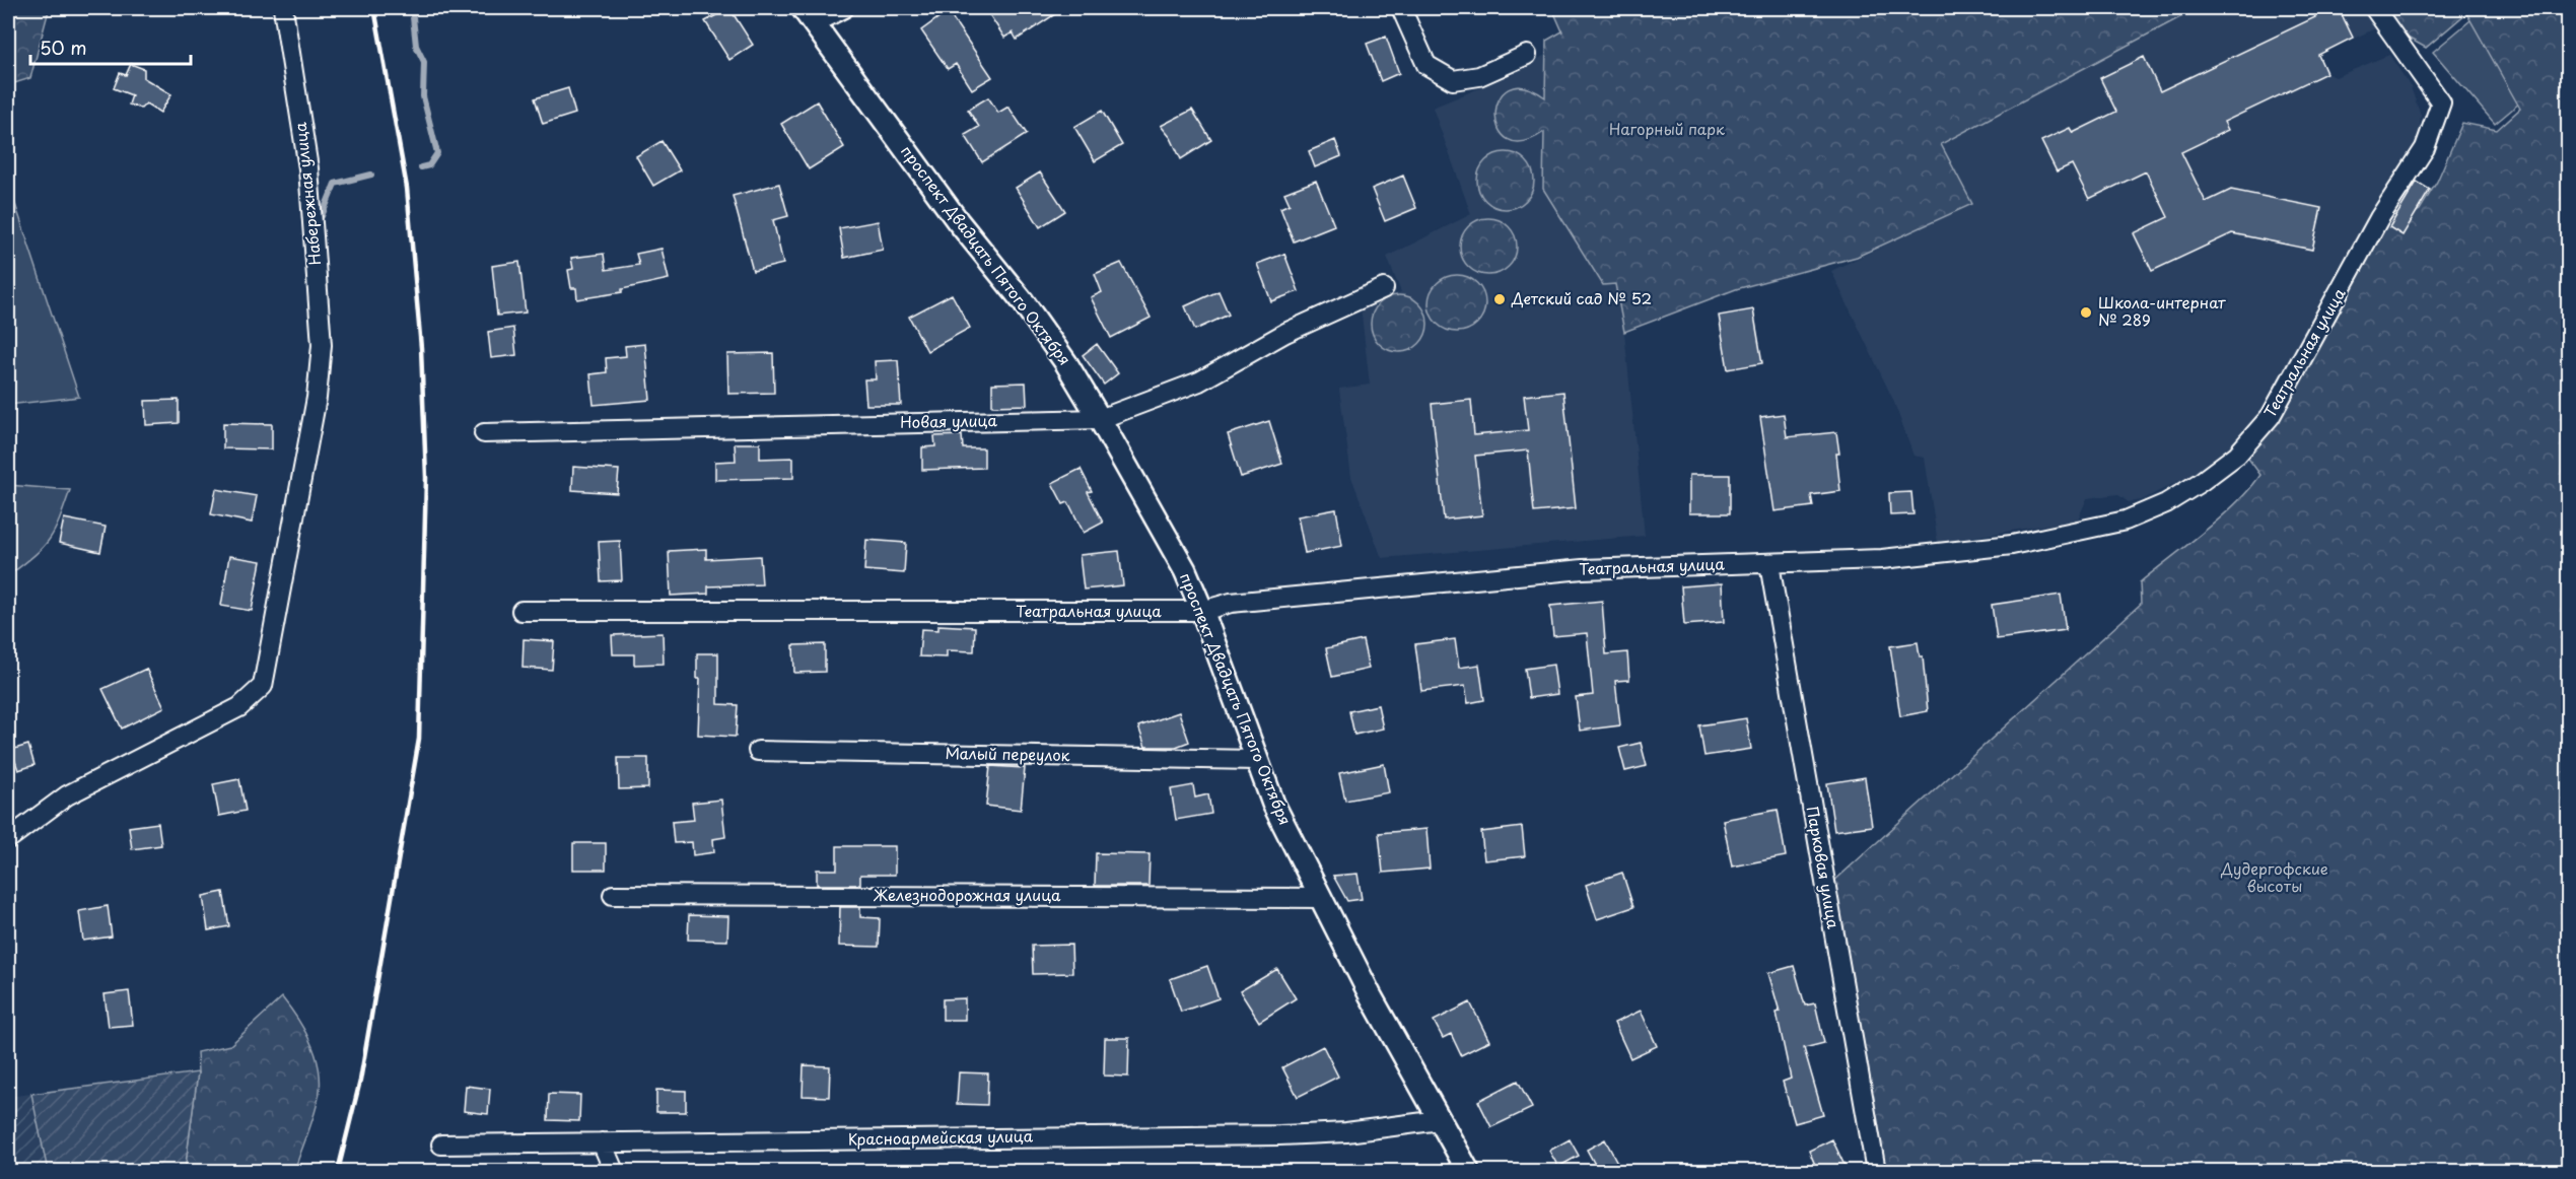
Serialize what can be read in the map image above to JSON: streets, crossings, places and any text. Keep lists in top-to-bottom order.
{
  "streets": {
    "street": [
      "Набережная улица",
      "проспект Двадцать Пятого Октября",
      "Театральная улица",
      "Новая улица",
      "Малый переулок",
      "Парковая улица",
      "Железнодорожная улица",
      "Красноармейская улица"
    ]
  },
  "crossings": [
    ["проспект Двадцать Пятого Октября", "Театральная улица"],
    ["проспект Двадцать Пятого Октября", "Новая улица"],
    ["проспект Двадцать Пятого Октября", "Малый переулок"],
    ["проспект Двадцать Пятого Октября", "Железнодорожная улица"],
    ["проспект Двадцать Пятого Октября", "Красноармейская улица"],
    ["Театральная улица", "Парковая улица"]
  ],
  "parks": ["Нагорный парк", "Дудергофские высоты"],
  "places": ["Детский сад № 52", "Школа-интернат № 289"],
  "scale_bar": "50 m"
}
